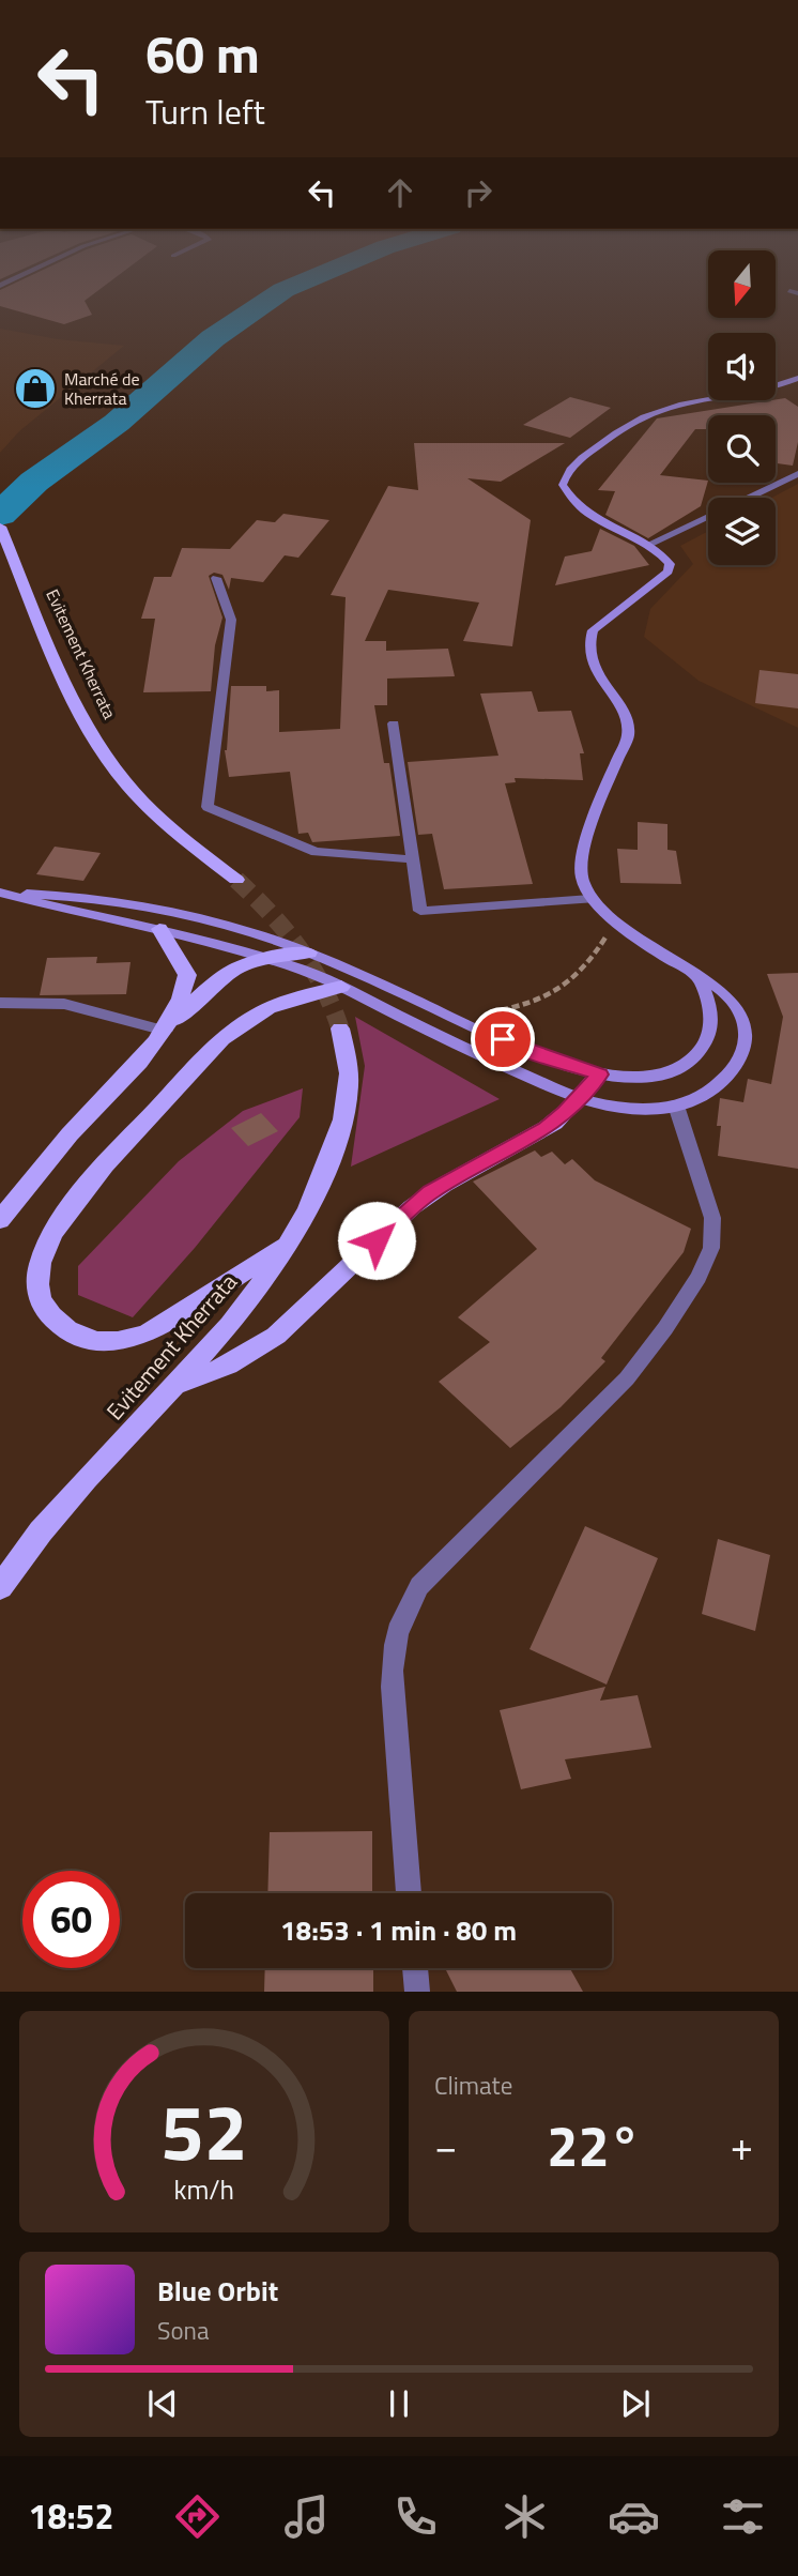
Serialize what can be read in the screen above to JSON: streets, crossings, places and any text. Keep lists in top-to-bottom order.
{
  "streets": {
    "main road": ["Evitement Kherrata"]
  },
  "places": {
    "shop": ["Marché de Kherrata"]
  },
  "north": "bottom",
  "page": {
    "turn": ["60 m", "Turn left"],
    "limit": "60",
    "trip": "18:53 · 1 min · 80 m",
    "tile": "Climate",
    "heat": ["−", "22°", "+"],
    "song": ["Blue Orbit", "Sona"],
    "tabs": "18:52",
    "gauge": ["52", "km/h"]
  }
}
